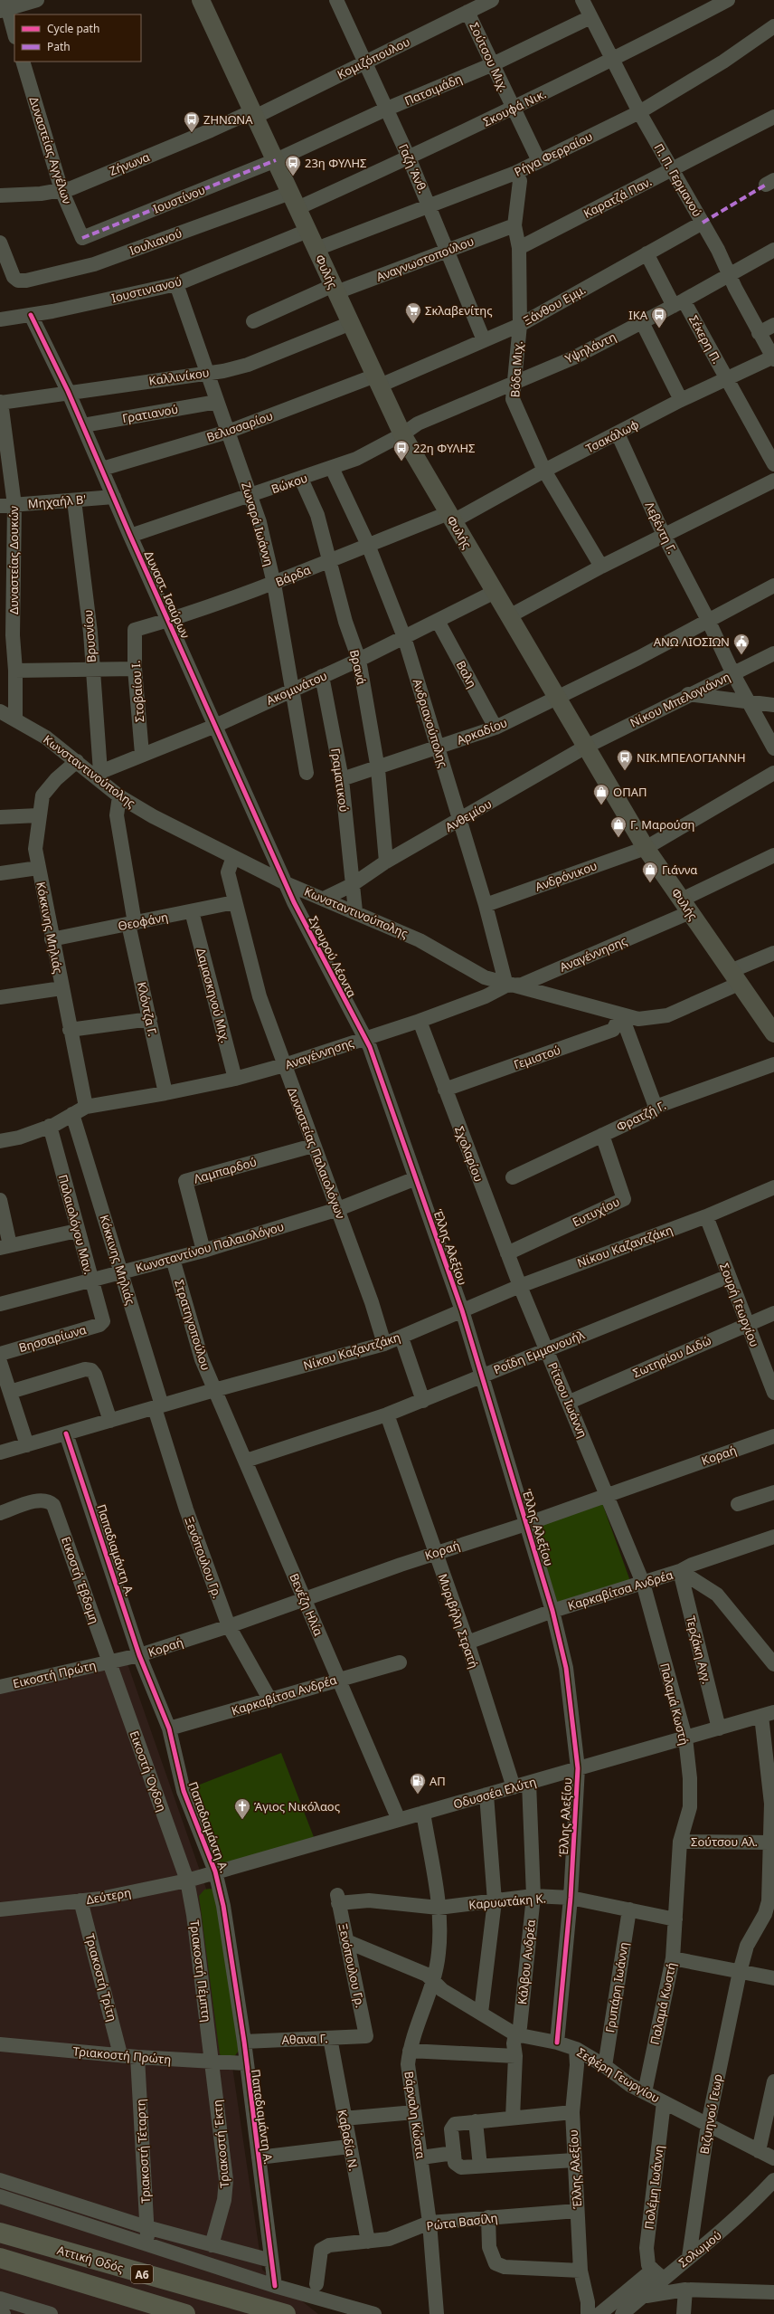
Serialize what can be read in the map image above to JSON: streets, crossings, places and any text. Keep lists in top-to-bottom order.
{
  "streets": {
    "highway": ["Αττική Οδός", "Α6"],
    "main road": ["Φυλής"],
    "street": [
      "Σούτσου Μιχ.",
      "Κομιζόπουλου",
      "Πατσιμάδη",
      "Σκουφά Νικ.",
      "Δυναστείας Αγγέλων",
      "Ρήγα Φερραίου",
      "Ζήνωνα",
      "Γαζή Άνθ.",
      "Π. Π. Γερμανού",
      "Καρατζά Παν.",
      "Ιουστίνου",
      "Ιουλιανού",
      "Αναγνωστοπούλου",
      "Ιουστινιανού",
      "Ξάνθου Εμμ.",
      "Σέκερη Π.",
      "Υψηλάντη",
      "Βόδα Μιχ.",
      "Καλλινίκου",
      "Γρατιανού",
      "Βελισσαρίου",
      "Τσακάλωφ",
      "Βώκου",
      "Μηχαήλ Β'",
      "Ζωναρά Ιωάννη",
      "Λεβέντη Γ.",
      "Δυναστείας Δουκών",
      "Βάρδα",
      "Δυναστ. Ισαύρων",
      "Βρυσνίου",
      "Βρανά",
      "Βαλη",
      "Ακομινάτου",
      "Στοβαίου Ι.",
      "Νίκου Μπελογιάννη",
      "Ανδριανούπολης",
      "Αρκαδίου",
      "Κωνσταντινούπολης",
      "Γραματικού",
      "Ανθεμίου",
      "Ανδρόνικου",
      "Θεοφάνη",
      "Κόκκινης Μηλιάς",
      "Αναγέννησης",
      "Σγουρού Λέοντα",
      "Δαμασκηνού Μιχ.",
      "Κλόντζα Γ.",
      "Γεμιστού",
      "Φρατζή Γ.",
      "Δυναστείας Παλαιολόγων",
      "Σχολαρίου",
      "Λαμπαρδού",
      "Ευτυχίου",
      "Παλαιολόγου Μαν.",
      "Νίκου Καζαντζάκη",
      "Κωνσταντίνου Παλαιολόγου",
      "Έλλης Αλεξίου",
      "Σουρή Γεωργίου",
      "Στρατηγοπούλου",
      "Βησσαρίωνα",
      "Ροΐδη Εμμανουήλ",
      "Σωτηρίου Διδώ",
      "Ρίτσου Ιωάννη",
      "Κοραή",
      "Παπαδιαμάντη Α.",
      "Ξενόπουλου Γρ.",
      "Εικοστή Έβδομη",
      "Καρκαβίτσα Ανδρέα",
      "Βενέζη Ηλία",
      "Μυριβήλη Στρατή",
      "Τερζάκη Αγγ.",
      "Εικοστή Πρώτη",
      "Παλαμά Κωστή",
      "Εικοστή Όγδοη",
      "Οδυσσέα Ελύτη",
      "Σούτσου Αλ.",
      "Δεύτερη",
      "Καρυωτάκη Κ.",
      "Κάλβου Ανδρέα",
      "Τριακοστή Πέμπτη",
      "Τριακοστή Τρίτη",
      "Γρυπάρη Ιωάννη",
      "Αθανα Γ.",
      "Τριακοστή Πρώτη",
      "Σεφέρη Γεωργίου",
      "Βιζυηνού Γεωρ",
      "Βάρναλη Κώστα",
      "Καβαδία Ν.",
      "Τριακοστή Έκτη",
      "Τριακοστή Τέταρτη",
      "Πολέμη Ιωάννη",
      "Ρώτα Βασίλη",
      "Σολωμού"
    ]
  },
  "crossings": [
    ["Σούτσου Μιχ.", "Κομιζόπουλου"],
    ["Σούτσου Μιχ.", "Πατσιμάδη"],
    ["Σούτσου Μιχ.", "Σκουφά Νικ."],
    ["Σούτσου Μιχ.", "Ρήγα Φερραίου"],
    ["Κομιζόπουλου", "Ζήνωνα"],
    ["Κομιζόπουλου", "Γαζή Άνθ."],
    ["Κομιζόπουλου", "Φυλής"],
    ["Πατσιμάδη", "Γαζή Άνθ."],
    ["Πατσιμάδη", "Π. Π. Γερμανού"],
    ["Πατσιμάδη", "Ιουστίνου"],
    ["Πατσιμάδη", "Φυλής"],
    ["Σκουφά Νικ.", "Γαζή Άνθ."],
    ["Σκουφά Νικ.", "Π. Π. Γερμανού"],
    ["Σκουφά Νικ.", "Ιουλιανού"],
    ["Σκουφά Νικ.", "Φυλής"],
    ["Δυναστείας Αγγέλων", "Ζήνωνα"],
    ["Δυναστείας Αγγέλων", "Ιουστίνου"],
    ["Ρήγα Φερραίου", "Γαζή Άνθ."],
    ["Ρήγα Φερραίου", "Π. Π. Γερμανού"],
    ["Ρήγα Φερραίου", "Φυλής"],
    ["Ρήγα Φερραίου", "Βόδα Μιχ."],
    ["Ζήνωνα", "Φυλής"],
    ["Γαζή Άνθ.", "Αναγνωστοπούλου"],
    ["Γαζή Άνθ.", "Ξάνθου Εμμ."],
    ["Π. Π. Γερμανού", "Καρατζά Παν."],
    ["Π. Π. Γερμανού", "Ξάνθου Εμμ."],
    ["Π. Π. Γερμανού", "Υψηλάντη"],
    ["Π. Π. Γερμανού", "Τσακάλωφ"],
    ["Καρατζά Παν.", "Βόδα Μιχ."],
    ["Ιουστίνου", "Φυλής"],
    ["Ιουλιανού", "Φυλής"],
    ["Αναγνωστοπούλου", "Φυλής"],
    ["Αναγνωστοπούλου", "Βόδα Μιχ."],
    ["Φυλής", "Ιουστινιανού"],
    ["Φυλής", "Ξάνθου Εμμ."],
    ["Φυλής", "Υψηλάντη"],
    ["Φυλής", "Καλλινίκου"],
    ["Φυλής", "Βελισσαρίου"],
    ["Φυλής", "Τσακάλωφ"],
    ["Φυλής", "Βώκου"],
    ["Φυλής", "Βάρδα"],
    ["Φυλής", "Ακομινάτου"],
    ["Φυλής", "Νίκου Μπελογιάννη"],
    ["Φυλής", "Αρκαδίου"],
    ["Φυλής", "Κωνσταντινούπολης"],
    ["Φυλής", "Ανθεμίου"],
    ["Φυλής", "Ανδρόνικου"],
    ["Φυλής", "Αναγέννησης"],
    ["Ιουστινιανού", "Ζωναρά Ιωάννη"],
    ["Ιουστινιανού", "Δυναστ. Ισαύρων"],
    ["Ξάνθου Εμμ.", "Σέκερη Π."],
    ["Ξάνθου Εμμ.", "Βόδα Μιχ."],
    ["Ξάνθου Εμμ.", "Βελισσαρίου"],
    ["Σέκερη Π.", "Υψηλάντη"],
    ["Σέκερη Π.", "Τσακάλωφ"],
    ["Υψηλάντη", "Βόδα Μιχ."],
    ["Υψηλάντη", "Βώκου"],
    ["Βόδα Μιχ.", "Τσακάλωφ"],
    ["Καλλινίκου", "Ζωναρά Ιωάννη"],
    ["Καλλινίκου", "Δυναστείας Δουκών"],
    ["Καλλινίκου", "Δυναστ. Ισαύρων"],
    ["Γρατιανού", "Ζωναρά Ιωάννη"],
    ["Γρατιανού", "Δυναστ. Ισαύρων"],
    ["Βελισσαρίου", "Ζωναρά Ιωάννη"],
    ["Βελισσαρίου", "Δυναστ. Ισαύρων"],
    ["Τσακάλωφ", "Λεβέντη Γ."],
    ["Τσακάλωφ", "Βάρδα"],
    ["Βώκου", "Ζωναρά Ιωάννη"],
    ["Βώκου", "Δυναστ. Ισαύρων"],
    ["Βώκου", "Βρανά"],
    ["Βώκου", "Ανδριανούπολης"],
    ["Μηχαήλ Β'", "Δυναστείας Δουκών"],
    ["Μηχαήλ Β'", "Δυναστ. Ισαύρων"],
    ["Μηχαήλ Β'", "Βρυσνίου"],
    ["Ζωναρά Ιωάννη", "Βάρδα"],
    ["Ζωναρά Ιωάννη", "Ακομινάτου"],
    ["Λεβέντη Γ.", "Νίκου Μπελογιάννη"],
    ["Λεβέντη Γ.", "Αρκαδίου"],
    ["Δυναστείας Δουκών", "Κωνσταντινούπολης"],
    ["Βάρδα", "Δυναστ. Ισαύρων"],
    ["Βάρδα", "Βρανά"],
    ["Βάρδα", "Στοβαίου Ι."],
    ["Βάρδα", "Ανδριανούπολης"],
    ["Δυναστ. Ισαύρων", "Ακομινάτου"],
    ["Δυναστ. Ισαύρων", "Κωνσταντινούπολης"],
    ["Δυναστ. Ισαύρων", "Σγουρού Λέοντα"],
    ["Βρυσνίου", "Ακομινάτου"],
    ["Βρυσνίου", "Κωνσταντινούπολης"],
    ["Βρανά", "Ακομινάτου"],
    ["Βρανά", "Αρκαδίου"],
    ["Βρανά", "Ανθεμίου"],
    ["Βαλη", "Ακομινάτου"],
    ["Βαλη", "Αρκαδίου"],
    ["Ακομινάτου", "Στοβαίου Ι."],
    ["Ακομινάτου", "Ανδριανούπολης"],
    ["Ακομινάτου", "Κωνσταντινούπολης"],
    ["Ακομινάτου", "Γραματικού"],
    ["Νίκου Μπελογιάννη", "Ανθεμίου"],
    ["Ανδριανούπολης", "Αρκαδίου"],
    ["Ανδριανούπολης", "Κωνσταντινούπολης"],
    ["Ανδριανούπολης", "Ανθεμίου"],
    ["Ανδριανούπολης", "Ανδρόνικου"],
    ["Ανδριανούπολης", "Αναγέννησης"],
    ["Αρκαδίου", "Γραματικού"],
    ["Κωνσταντινούπολης", "Ανθεμίου"],
    ["Κωνσταντινούπολης", "Κόκκινης Μηλιάς"],
    ["Κωνσταντινούπολης", "Αναγέννησης"],
    ["Κωνσταντινούπολης", "Σγουρού Λέοντα"],
    ["Κωνσταντινούπολης", "Κλόντζα Γ."],
    ["Κωνσταντινούπολης", "Γεμιστού"],
    ["Κωνσταντινούπολης", "Δυναστείας Παλαιολόγων"],
    ["Γραματικού", "Ανθεμίου"],
    ["Θεοφάνη", "Κόκκινης Μηλιάς"],
    ["Θεοφάνη", "Δαμασκηνού Μιχ."],
    ["Θεοφάνη", "Κλόντζα Γ."],
    ["Θεοφάνη", "Δυναστείας Παλαιολόγων"],
    ["Κόκκινης Μηλιάς", "Αναγέννησης"],
    ["Κόκκινης Μηλιάς", "Νίκου Καζαντζάκη"],
    ["Κόκκινης Μηλιάς", "Κωνσταντίνου Παλαιολόγου"],
    ["Κόκκινης Μηλιάς", "Ξενόπουλου Γρ."],
    ["Αναγέννησης", "Σγουρού Λέοντα"],
    ["Αναγέννησης", "Δαμασκηνού Μιχ."],
    ["Αναγέννησης", "Κλόντζα Γ."],
    ["Αναγέννησης", "Δυναστείας Παλαιολόγων"],
    ["Αναγέννησης", "Σχολαρίου"],
    ["Αναγέννησης", "Παλαιολόγου Μαν."],
    ["Αναγέννησης", "Έλλης Αλεξίου"],
    ["Σγουρού Λέοντα", "Έλλης Αλεξίου"],
    ["Γεμιστού", "Σχολαρίου"],
    ["Φρατζή Γ.", "Ευτυχίου"],
    ["Δυναστείας Παλαιολόγων", "Λαμπαρδού"],
    ["Δυναστείας Παλαιολόγων", "Νίκου Καζαντζάκη"],
    ["Δυναστείας Παλαιολόγων", "Κωνσταντίνου Παλαιολόγου"],
    ["Σχολαρίου", "Ευτυχίου"],
    ["Σχολαρίου", "Νίκου Καζαντζάκη"],
    ["Σχολαρίου", "Ρίτσου Ιωάννη"],
    ["Λαμπαρδού", "Κωνσταντίνου Παλαιολόγου"],
    ["Παλαιολόγου Μαν.", "Κωνσταντίνου Παλαιολόγου"],
    ["Παλαιολόγου Μαν.", "Βησσαρίωνα"],
    ["Νίκου Καζαντζάκη", "Έλλης Αλεξίου"],
    ["Νίκου Καζαντζάκη", "Σουρή Γεωργίου"],
    ["Νίκου Καζαντζάκη", "Στρατηγοπούλου"],
    ["Νίκου Καζαντζάκη", "Ρίτσου Ιωάννη"],
    ["Νίκου Καζαντζάκη", "Παπαδιαμάντη Α."],
    ["Νίκου Καζαντζάκη", "Ξενόπουλου Γρ."],
    ["Νίκου Καζαντζάκη", "Βενέζη Ηλία"],
    ["Κωνσταντίνου Παλαιολόγου", "Έλλης Αλεξίου"],
    ["Κωνσταντίνου Παλαιολόγου", "Στρατηγοπούλου"],
    ["Έλλης Αλεξίου", "Ροΐδη Εμμανουήλ"],
    ["Έλλης Αλεξίου", "Κοραή"],
    ["Έλλης Αλεξίου", "Καρκαβίτσα Ανδρέα"],
    ["Έλλης Αλεξίου", "Οδυσσέα Ελύτη"],
    ["Έλλης Αλεξίου", "Καρυωτάκη Κ."],
    ["Έλλης Αλεξίου", "Σεφέρη Γεωργίου"],
    ["Έλλης Αλεξίου", "Ρώτα Βασίλη"],
    ["Σουρή Γεωργίου", "Ροΐδη Εμμανουήλ"],
    ["Σουρή Γεωργίου", "Σωτηρίου Διδώ"],
    ["Στρατηγοπούλου", "Βενέζη Ηλία"],
    ["Ροΐδη Εμμανουήλ", "Ρίτσου Ιωάννη"],
    ["Ροΐδη Εμμανουήλ", "Βενέζη Ηλία"],
    ["Ροΐδη Εμμανουήλ", "Μυριβήλη Στρατή"],
    ["Σωτηρίου Διδώ", "Ρίτσου Ιωάννη"],
    ["Ρίτσου Ιωάννη", "Κοραή"],
    ["Ρίτσου Ιωάννη", "Παλαμά Κωστή"],
    ["Κοραή", "Παπαδιαμάντη Α."],
    ["Κοραή", "Ξενόπουλου Γρ."],
    ["Κοραή", "Εικοστή Έβδομη"],
    ["Κοραή", "Βενέζη Ηλία"],
    ["Κοραή", "Μυριβήλη Στρατή"],
    ["Κοραή", "Εικοστή Πρώτη"],
    ["Κοραή", "Παλαμά Κωστή"],
    ["Κοραή", "Εικοστή Όγδοη"],
    ["Παπαδιαμάντη Α.", "Καρκαβίτσα Ανδρέα"],
    ["Παπαδιαμάντη Α.", "Οδυσσέα Ελύτη"],
    ["Παπαδιαμάντη Α.", "Δεύτερη"],
    ["Παπαδιαμάντη Α.", "Αθανα Γ."],
    ["Παπαδιαμάντη Α.", "Τριακοστή Πρώτη"],
    ["Ξενόπουλου Γρ.", "Καρκαβίτσα Ανδρέα"],
    ["Ξενόπουλου Γρ.", "Καρυωτάκη Κ."],
    ["Ξενόπουλου Γρ.", "Αθανα Γ."],
    ["Ξενόπουλου Γρ.", "Σεφέρη Γεωργίου"],
    ["Εικοστή Έβδομη", "Εικοστή Πρώτη"],
    ["Εικοστή Έβδομη", "Εικοστή Όγδοη"],
    ["Καρκαβίτσα Ανδρέα", "Βενέζη Ηλία"],
    ["Καρκαβίτσα Ανδρέα", "Μυριβήλη Στρατή"],
    ["Καρκαβίτσα Ανδρέα", "Τερζάκη Αγγ."],
    ["Καρκαβίτσα Ανδρέα", "Παλαμά Κωστή"],
    ["Βενέζη Ηλία", "Οδυσσέα Ελύτη"],
    ["Μυριβήλη Στρατή", "Οδυσσέα Ελύτη"],
    ["Τερζάκη Αγγ.", "Οδυσσέα Ελύτη"],
    ["Εικοστή Πρώτη", "Εικοστή Όγδοη"],
    ["Παλαμά Κωστή", "Οδυσσέα Ελύτη"],
    ["Παλαμά Κωστή", "Σούτσου Αλ."],
    ["Παλαμά Κωστή", "Καρυωτάκη Κ."],
    ["Παλαμά Κωστή", "Σεφέρη Γεωργίου"],
    ["Εικοστή Όγδοη", "Δεύτερη"],
    ["Εικοστή Όγδοη", "Τριακοστή Πέμπτη"],
    ["Οδυσσέα Ελύτη", "Δεύτερη"],
    ["Οδυσσέα Ελύτη", "Κάλβου Ανδρέα"],
    ["Οδυσσέα Ελύτη", "Βιζυηνού Γεωρ"],
    ["Οδυσσέα Ελύτη", "Βάρναλη Κώστα"],
    ["Σούτσου Αλ.", "Βιζυηνού Γεωρ"],
    ["Δεύτερη", "Τριακοστή Πέμπτη"],
    ["Δεύτερη", "Τριακοστή Τρίτη"],
    ["Καρυωτάκη Κ.", "Κάλβου Ανδρέα"],
    ["Καρυωτάκη Κ.", "Γρυπάρη Ιωάννη"],
    ["Καρυωτάκη Κ.", "Βάρναλη Κώστα"],
    ["Κάλβου Ανδρέα", "Σεφέρη Γεωργίου"],
    ["Τριακοστή Πέμπτη", "Τριακοστή Πρώτη"],
    ["Τριακοστή Πέμπτη", "Τριακοστή Έκτη"],
    ["Τριακοστή Τρίτη", "Τριακοστή Πρώτη"],
    ["Γρυπάρη Ιωάννη", "Σεφέρη Γεωργίου"],
    ["Αθανα Γ.", "Καβαδία Ν."],
    ["Τριακοστή Πρώτη", "Τριακοστή Έκτη"],
    ["Τριακοστή Πρώτη", "Τριακοστή Τέταρτη"],
    ["Σεφέρη Γεωργίου", "Βιζυηνού Γεωρ"],
    ["Σεφέρη Γεωργίου", "Βάρναλη Κώστα"],
    ["Σεφέρη Γεωργίου", "Πολέμη Ιωάννη"],
    ["Βιζυηνού Γεωρ", "Σολωμού"],
    ["Βάρναλη Κώστα", "Ρώτα Βασίλη"],
    ["Καβαδία Ν.", "Ρώτα Βασίλη"]
  ],
  "places": {
    "bus stop": [
      "ΖΗΝΩΝΑ",
      "23η ΦΥΛΗΣ",
      "ΙΚΑ",
      "22η ΦΥΛΗΣ",
      "ΝΙΚ.ΜΠΕΛΟΓΙΑΝΝΗ"
    ],
    "supermarket": ["Σκλαβενίτης"],
    "public building": ["ΑΝΩ ΛΙΟΣΙΩΝ"],
    "shop": ["ΟΠΑΠ", "Γ. Μαρούση", "Γιάννα"],
    "fuel station": ["ΑΠ"],
    "church": ["Άγιος Νικόλαος"]
  },
  "legend": ["Cycle path", "Path"]
}
